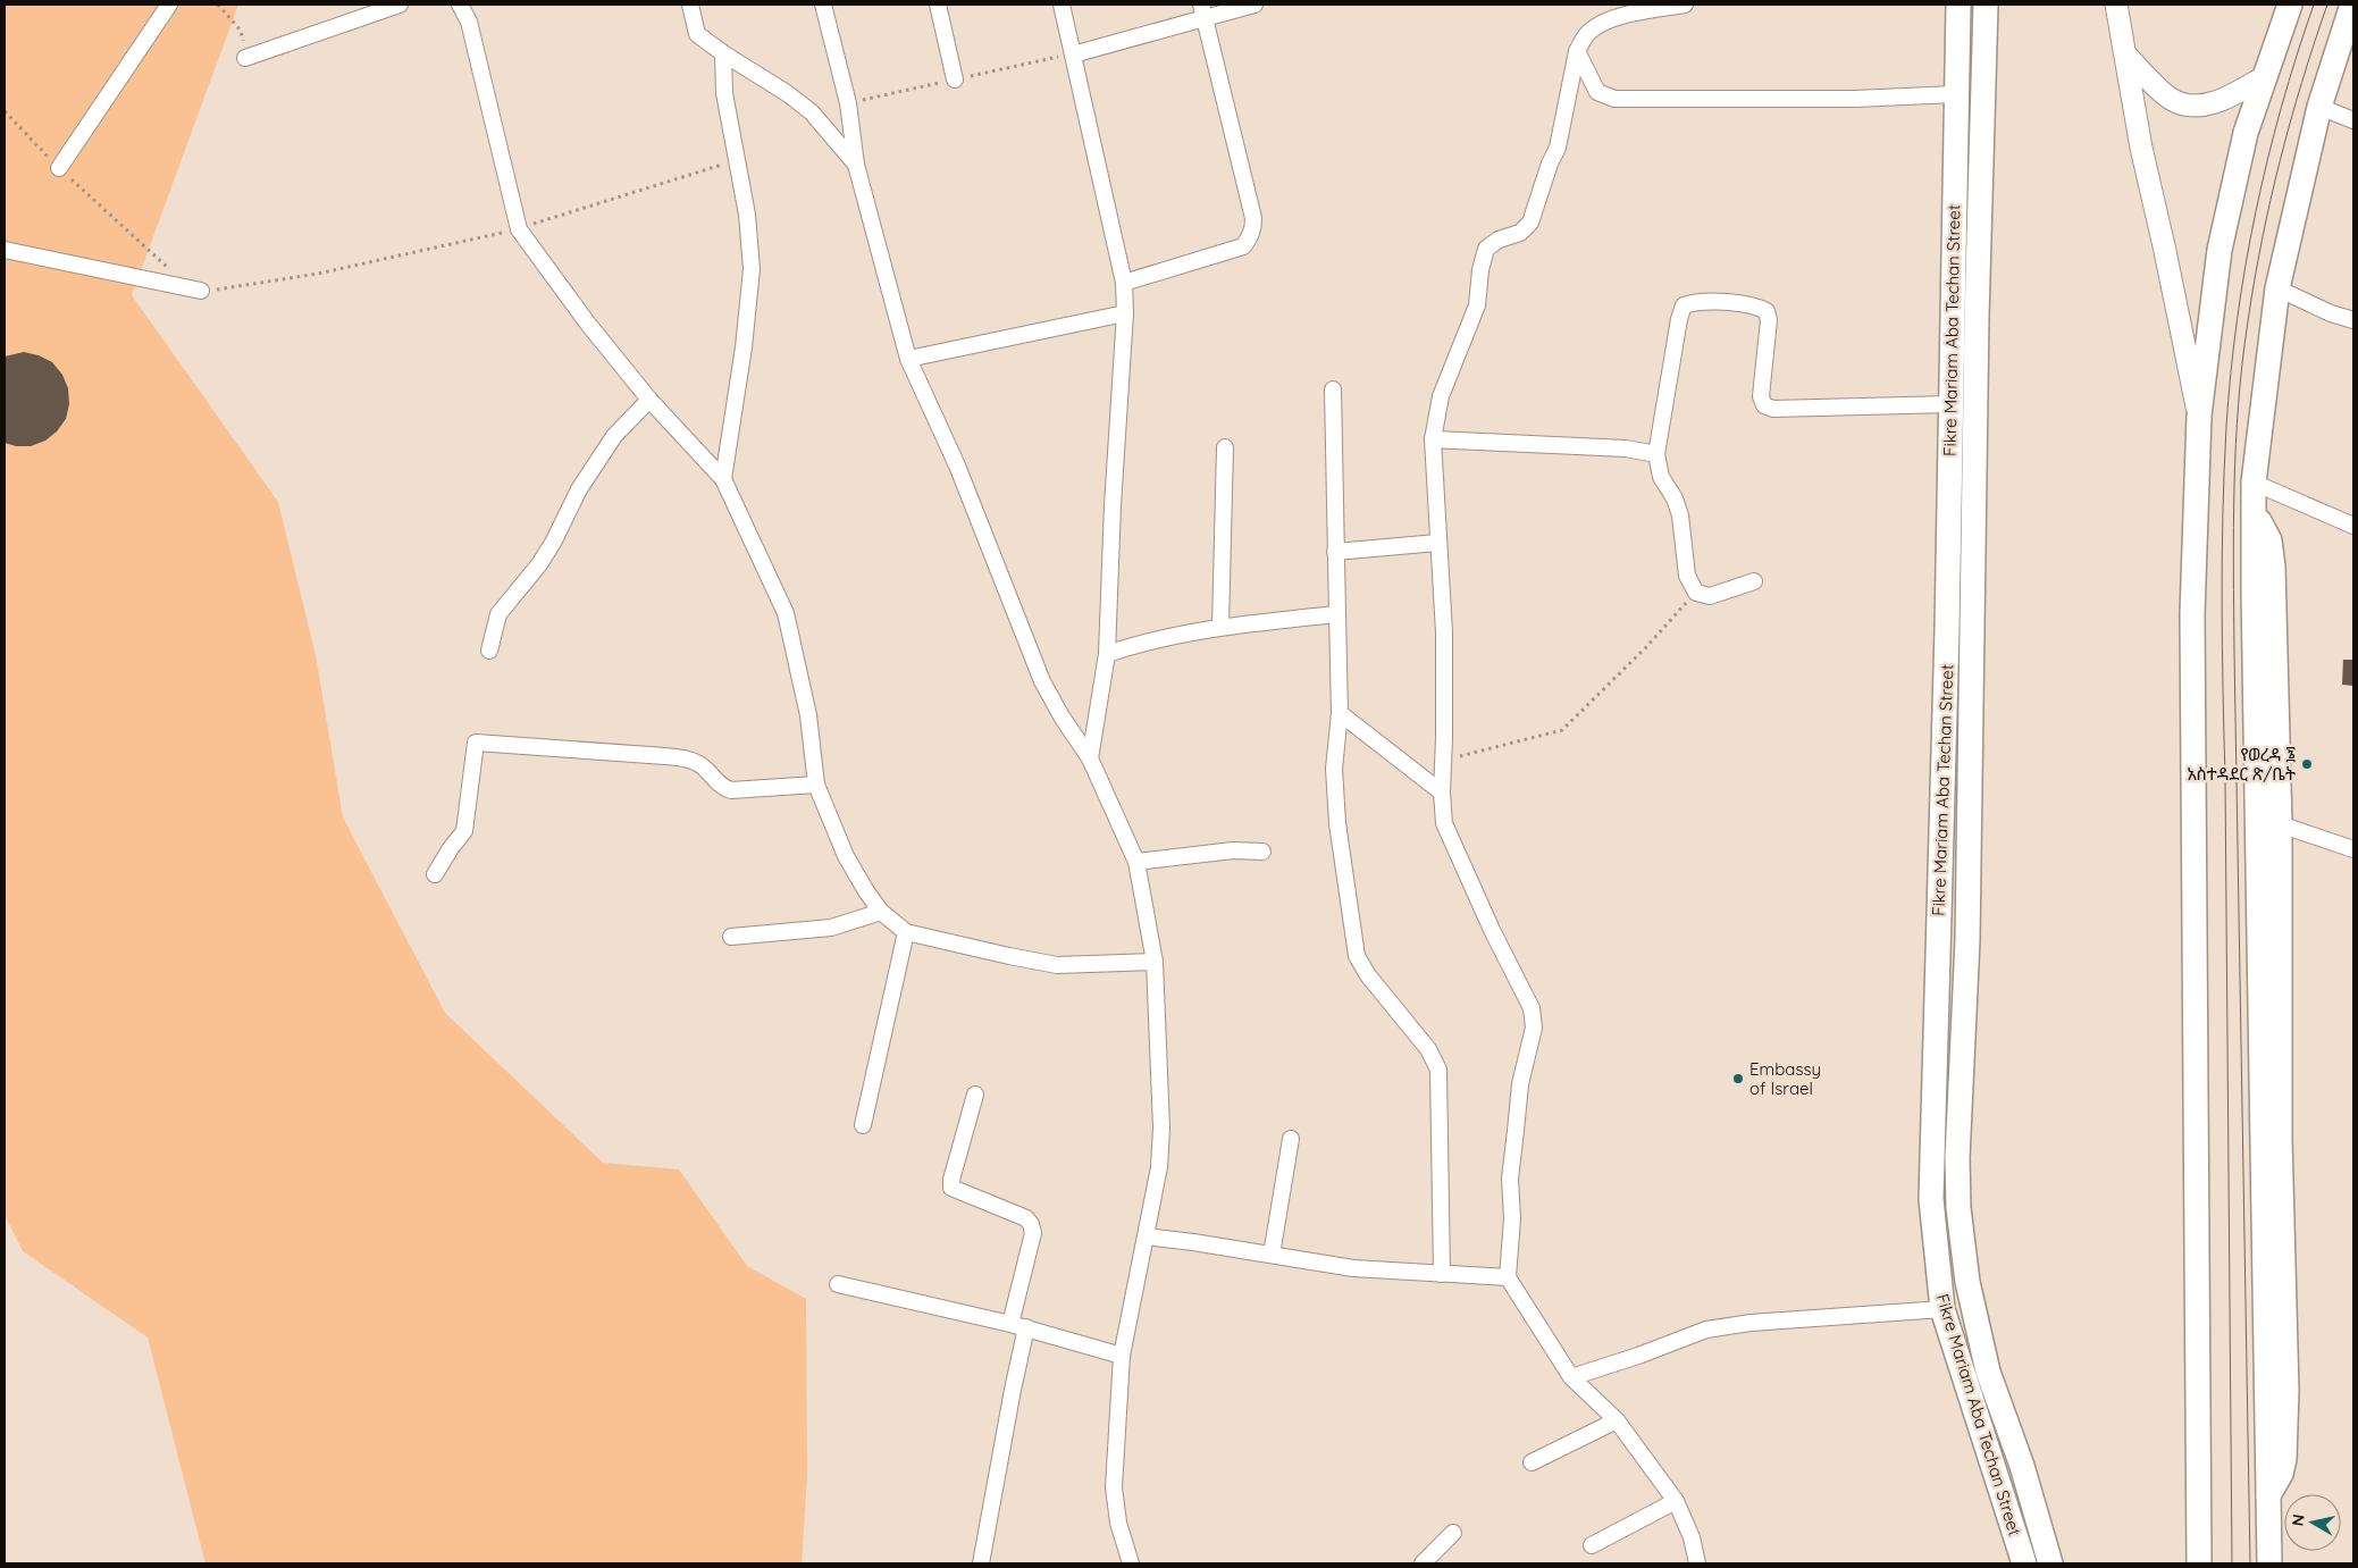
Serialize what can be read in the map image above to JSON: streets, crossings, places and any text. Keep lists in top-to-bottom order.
{
  "streets": {
    "main road": ["Fikre Mariam Aba Techan Street"]
  },
  "places": ["የወረዳ ፮ አስተዳደር ጽ/ቤት", "Embassy of Israel"],
  "north": "left"
}
